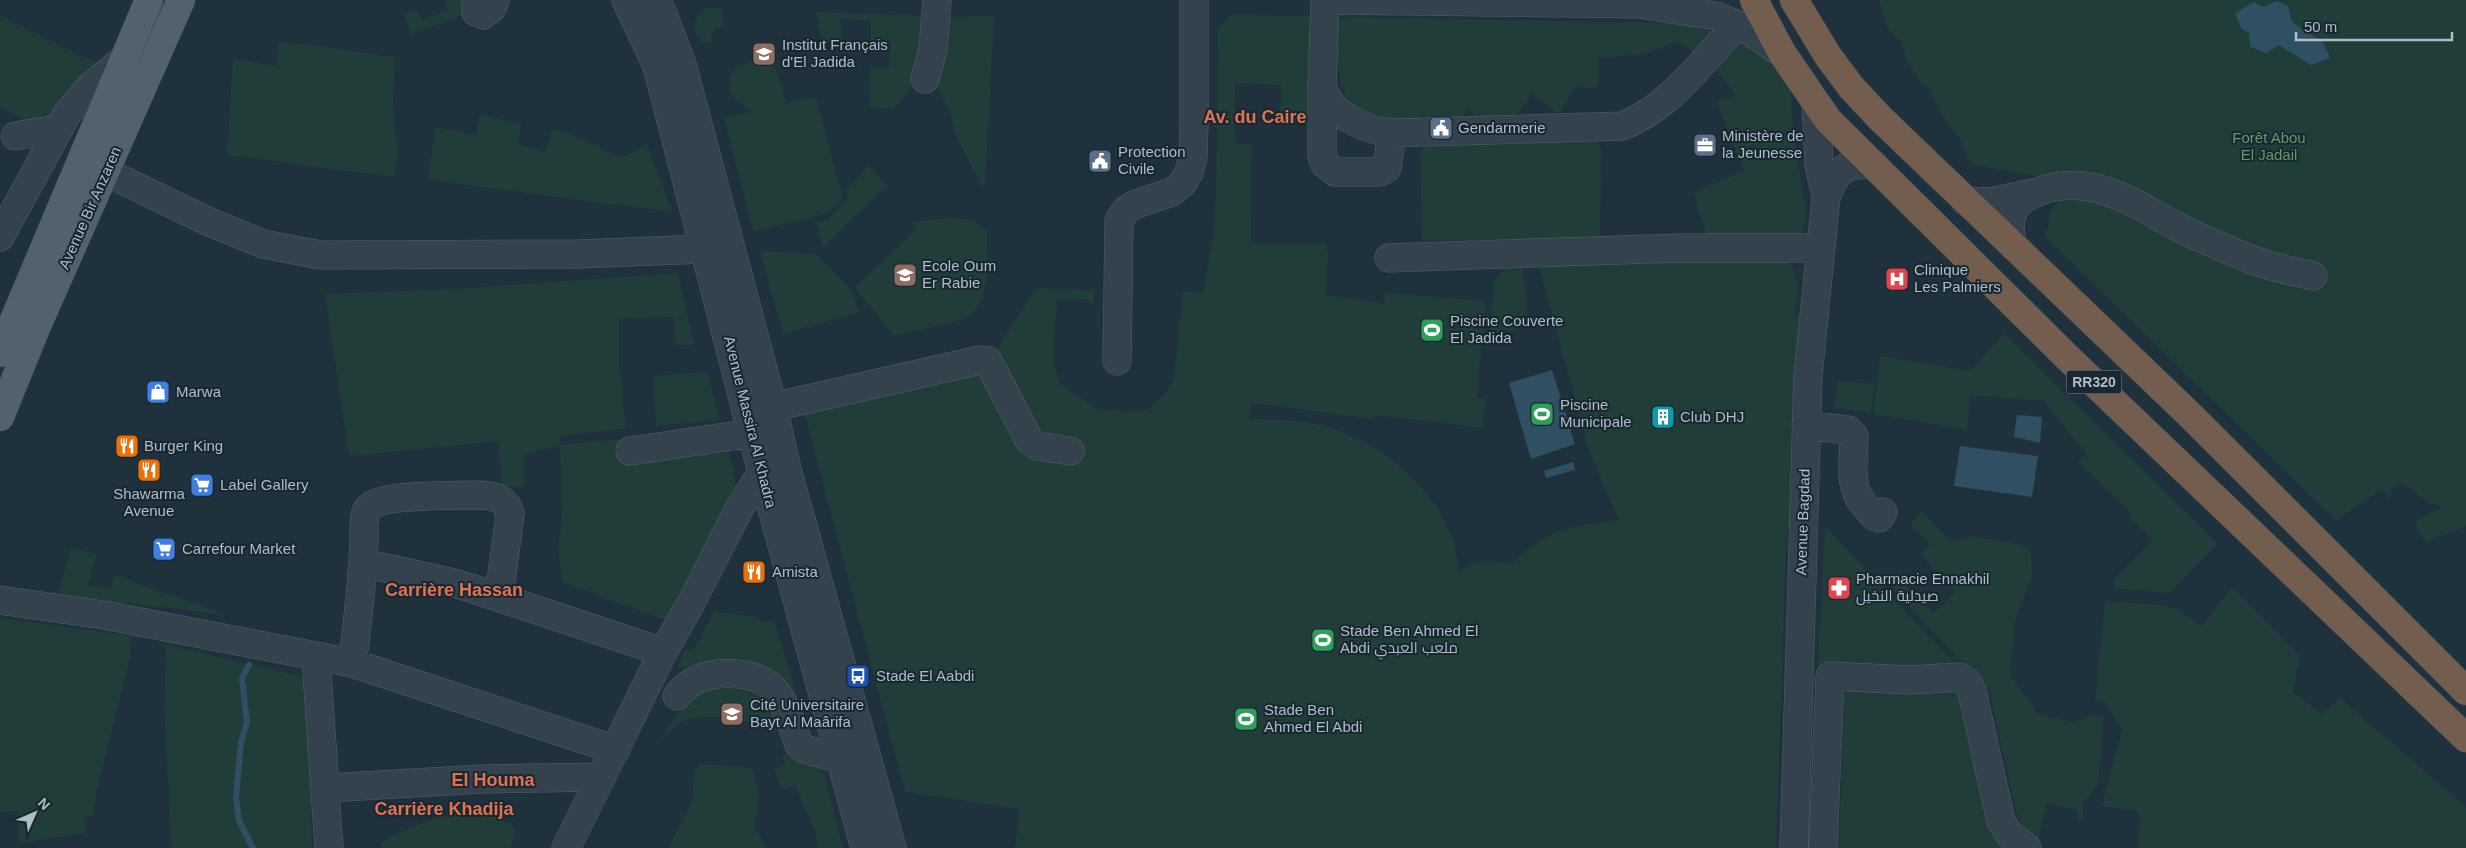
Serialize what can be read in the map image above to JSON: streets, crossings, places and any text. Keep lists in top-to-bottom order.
{
  "streets": {
    "highway": ["RR320"],
    "main road": ["Avenue Bir Anzaren"],
    "street": ["Avenue Massira Al Khadra", "Avenue Bagdad"]
  },
  "districts": [
    "Av. du Caire",
    "Carrière Hassan",
    "El Houma",
    "Carrière Khadija"
  ],
  "parks": ["Forêt Abou El Jadail"],
  "places": {
    "school or university": ["Institut Français d'El Jadida", "Ecole Oum Er Rabie", "Cité Universitaire Bayt Al Maârifa"],
    "public building": ["Gendarmerie", "Protection Civile"],
    "office": ["Ministère de la Jeunesse"],
    "hospital": ["Clinique Les Palmiers"],
    "sports": [
      "Piscine Couverte El Jadida",
      "Piscine Municipale",
      "Stade Ben Ahmed El Abdi ملعب العبدي",
      "Stade Ben Ahmed El Abdi"
    ],
    "shop": ["Marwa"],
    "building": ["Club DHJ"],
    "restaurant": ["Burger King", "Shawarma Avenue", "Amista"],
    "supermarket": ["Label Gallery", "Carrefour Market"],
    "pharmacy": ["Pharmacie Ennakhil صيدلية النخيل"],
    "bus stop": ["Stade El Aabdi"]
  },
  "scale_bar": "50 m",
  "north": "top right"
}
